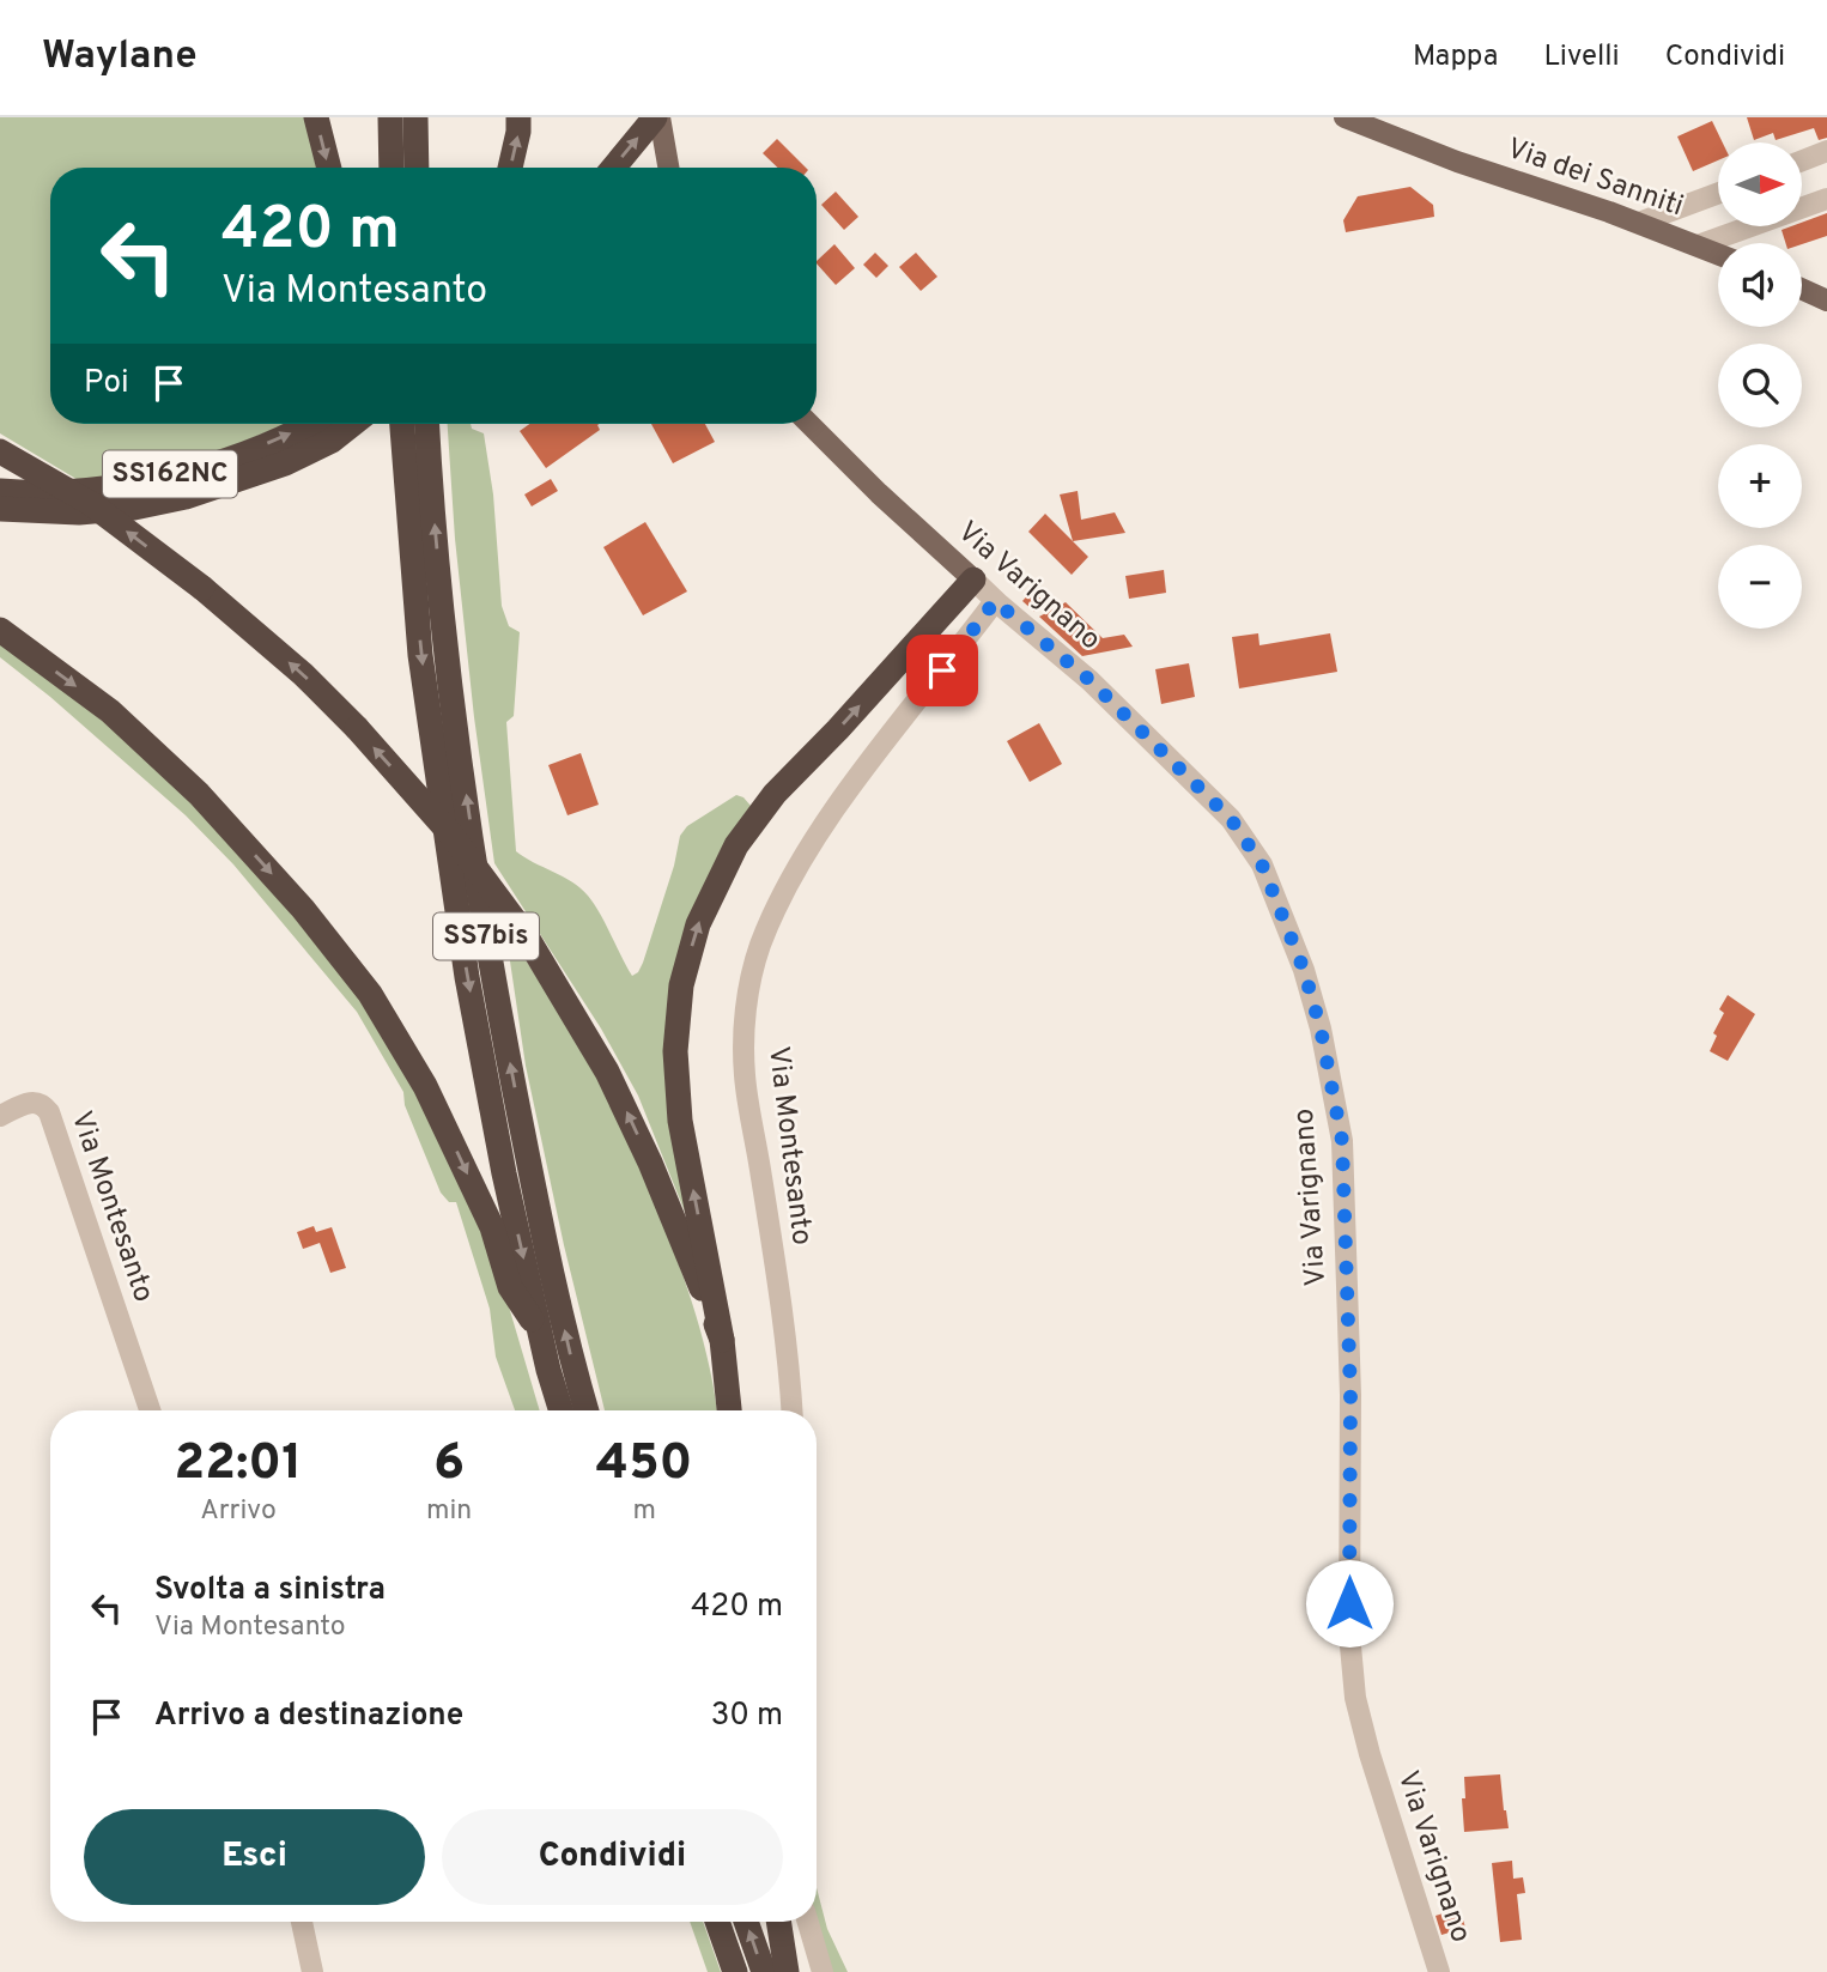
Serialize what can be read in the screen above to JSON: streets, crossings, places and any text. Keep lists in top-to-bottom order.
{
  "streets": {
    "highway": ["SS162NC", "SS7bis"],
    "main road": ["Via dei Sanniti", "Via Varignano"],
    "street": ["Via Montesanto"]
  },
  "crossings": [
    ["Via Varignano", "Via Montesanto"]
  ],
  "north": "right",
  "page": {
    "header": "Waylane",
    "nav": ["Mappa", "Livelli", "Condividi"],
    "map_buttons": ["+", "−"],
    "turn": ["420 m", "Via Montesanto"],
    "then": "Poi",
    "eta": [
      "22:01",
      "Arrivo",
      "6",
      "min",
      "450",
      "m"
    ],
    "list": [
      {
        "name": "Svolta a sinistra",
        "note": "Via Montesanto",
        "value": "420 m"
      },
      {
        "name": "Arrivo a destinazione",
        "value": "30 m"
      }
    ],
    "buttons": ["Esci", "Condividi"]
  }
}
